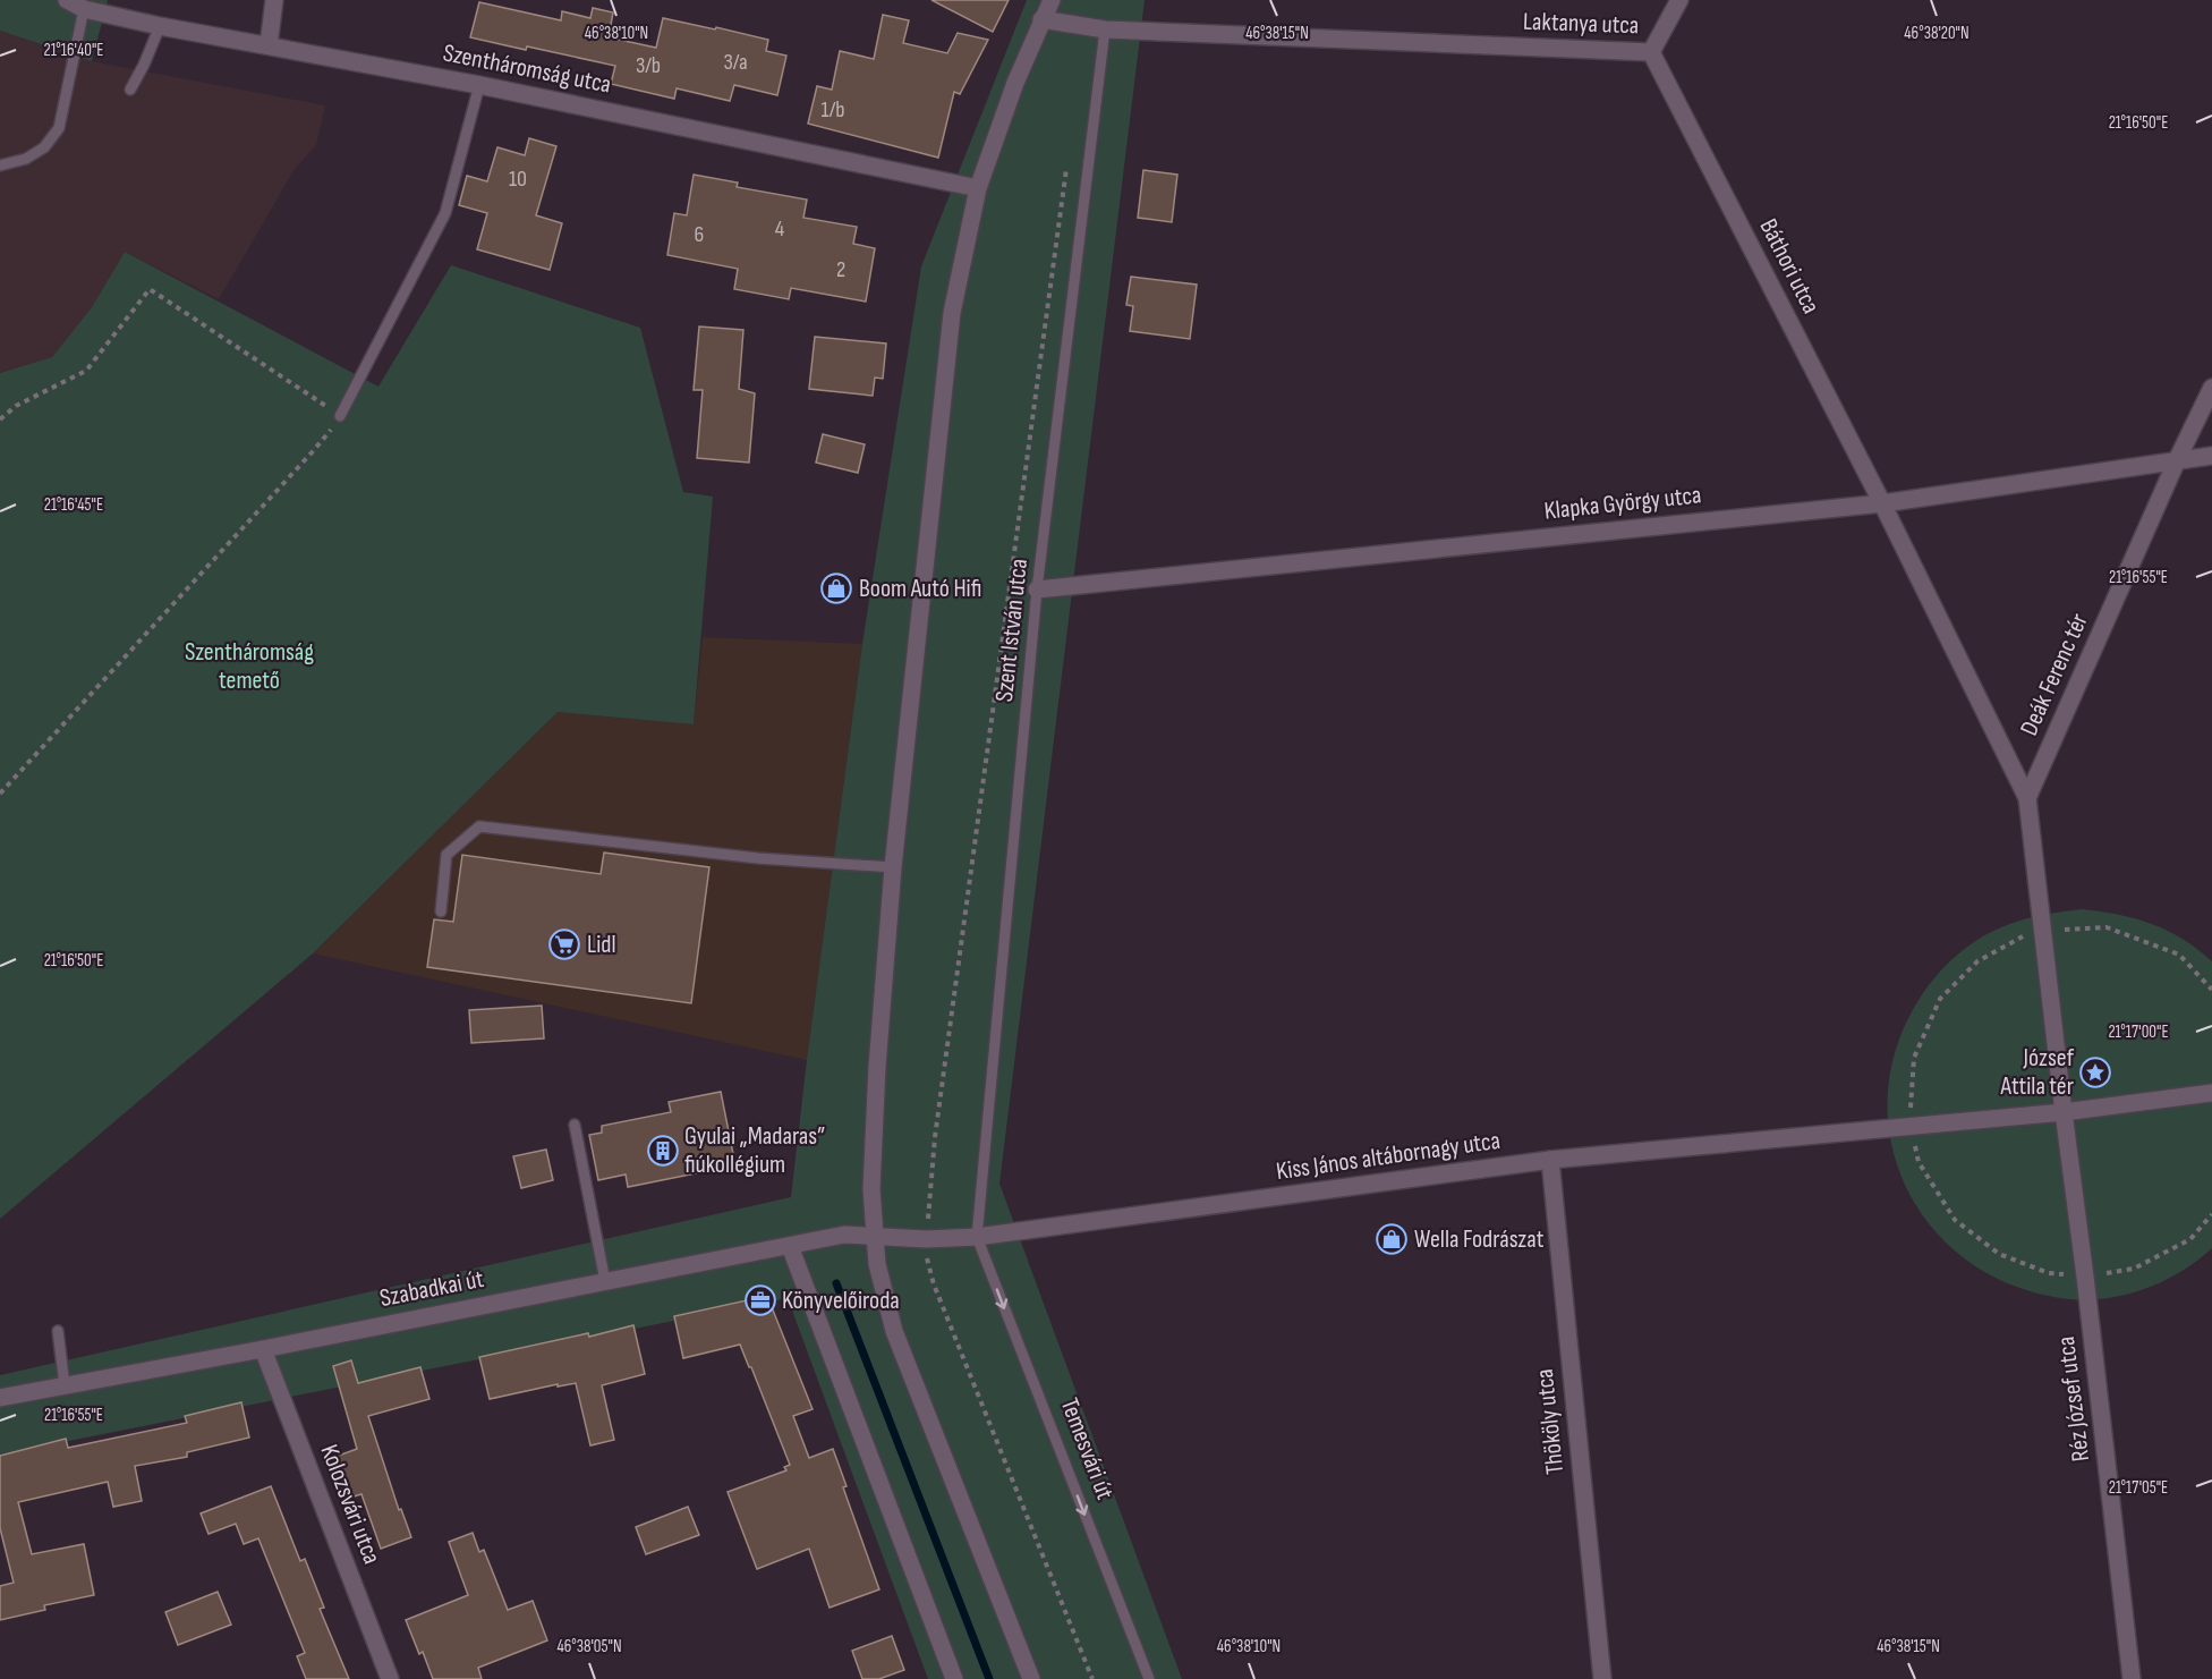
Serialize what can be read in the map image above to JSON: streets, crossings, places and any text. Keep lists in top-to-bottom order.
{
  "streets": {
    "street": [
      "Laktanya utca",
      "Szentháromság utca",
      "Báthori utca",
      "Klapka György utca",
      "Deák Ferenc tér",
      "Kiss János altábornagy utca",
      "Szabadkai út",
      "Réz József utca",
      "Thököly utca",
      "Kolozsvári utca"
    ],
    "lane": ["Szent István utca", "Temesvári út"]
  },
  "crossings": [
    ["Laktanya utca", "Báthori utca"],
    ["Laktanya utca", "Szent István utca"],
    ["Báthori utca", "Klapka György utca"],
    ["Báthori utca", "Deák Ferenc tér"],
    ["Klapka György utca", "Szent István utca"],
    ["Klapka György utca", "Deák Ferenc tér"],
    ["Szent István utca", "Kiss János altábornagy utca"],
    ["Szent István utca", "Temesvári út"],
    ["Deák Ferenc tér", "Kiss János altábornagy utca"],
    ["Deák Ferenc tér", "Réz József utca"],
    ["Kiss János altábornagy utca", "Szabadkai út"],
    ["Kiss János altábornagy utca", "Réz József utca"],
    ["Kiss János altábornagy utca", "Thököly utca"],
    ["Kiss János altábornagy utca", "Temesvári út"],
    ["Szabadkai út", "Kolozsvári utca"]
  ],
  "one_way": ["Temesvári út"],
  "parks": ["Szentháromság temető"],
  "places": {
    "shop": ["Boom Autó Hifi", "Wella Fodrászat"],
    "supermarket": ["Lidl"],
    "place": ["József Attila tér"],
    "building": ["Gyulai „Madaras” fiúkollégium"],
    "office": ["Könyvelőiroda"]
  },
  "house_numbers": [
    "3/a",
    "3/b",
    "1/b",
    "10",
    "4",
    "6",
    "2"
  ],
  "coordinates": [
    "46°38'10\"N",
    "46°38'15\"N",
    "46°38'20\"N",
    "21°16'40\"E",
    "21°16'50\"E",
    "21°16'45\"E",
    "21°16'55\"E",
    "21°17'00\"E",
    "21°17'05\"E",
    "46°38'05\"N"
  ]
}
